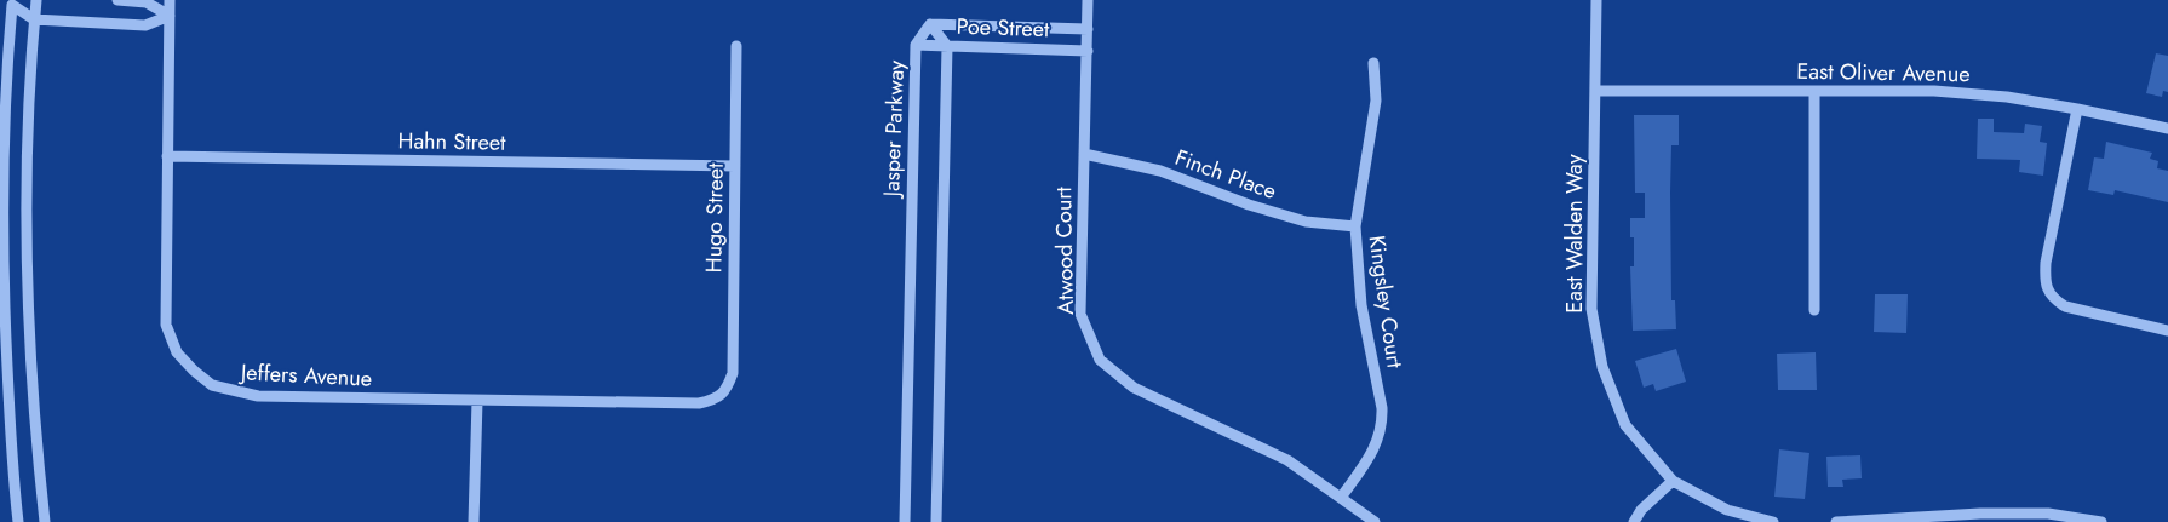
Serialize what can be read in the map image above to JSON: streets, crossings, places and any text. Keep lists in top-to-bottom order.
{
  "streets": {
    "street": [
      "Poe Street",
      "East Oliver Avenue",
      "Jasper Parkway",
      "Hahn Street",
      "Finch Place",
      "Hugo Street",
      "East Walden Way",
      "Atwood Court",
      "Kingsley Court",
      "Jeffers Avenue"
    ]
  },
  "crossings": [
    ["Poe Street", "Jasper Parkway"],
    ["Poe Street", "Atwood Court"],
    ["East Oliver Avenue", "East Walden Way"],
    ["Hahn Street", "Hugo Street"],
    ["Hahn Street", "Jeffers Avenue"],
    ["Finch Place", "Atwood Court"],
    ["Finch Place", "Kingsley Court"],
    ["Hugo Street", "Jeffers Avenue"],
    ["Atwood Court", "Kingsley Court"]
  ]
}
